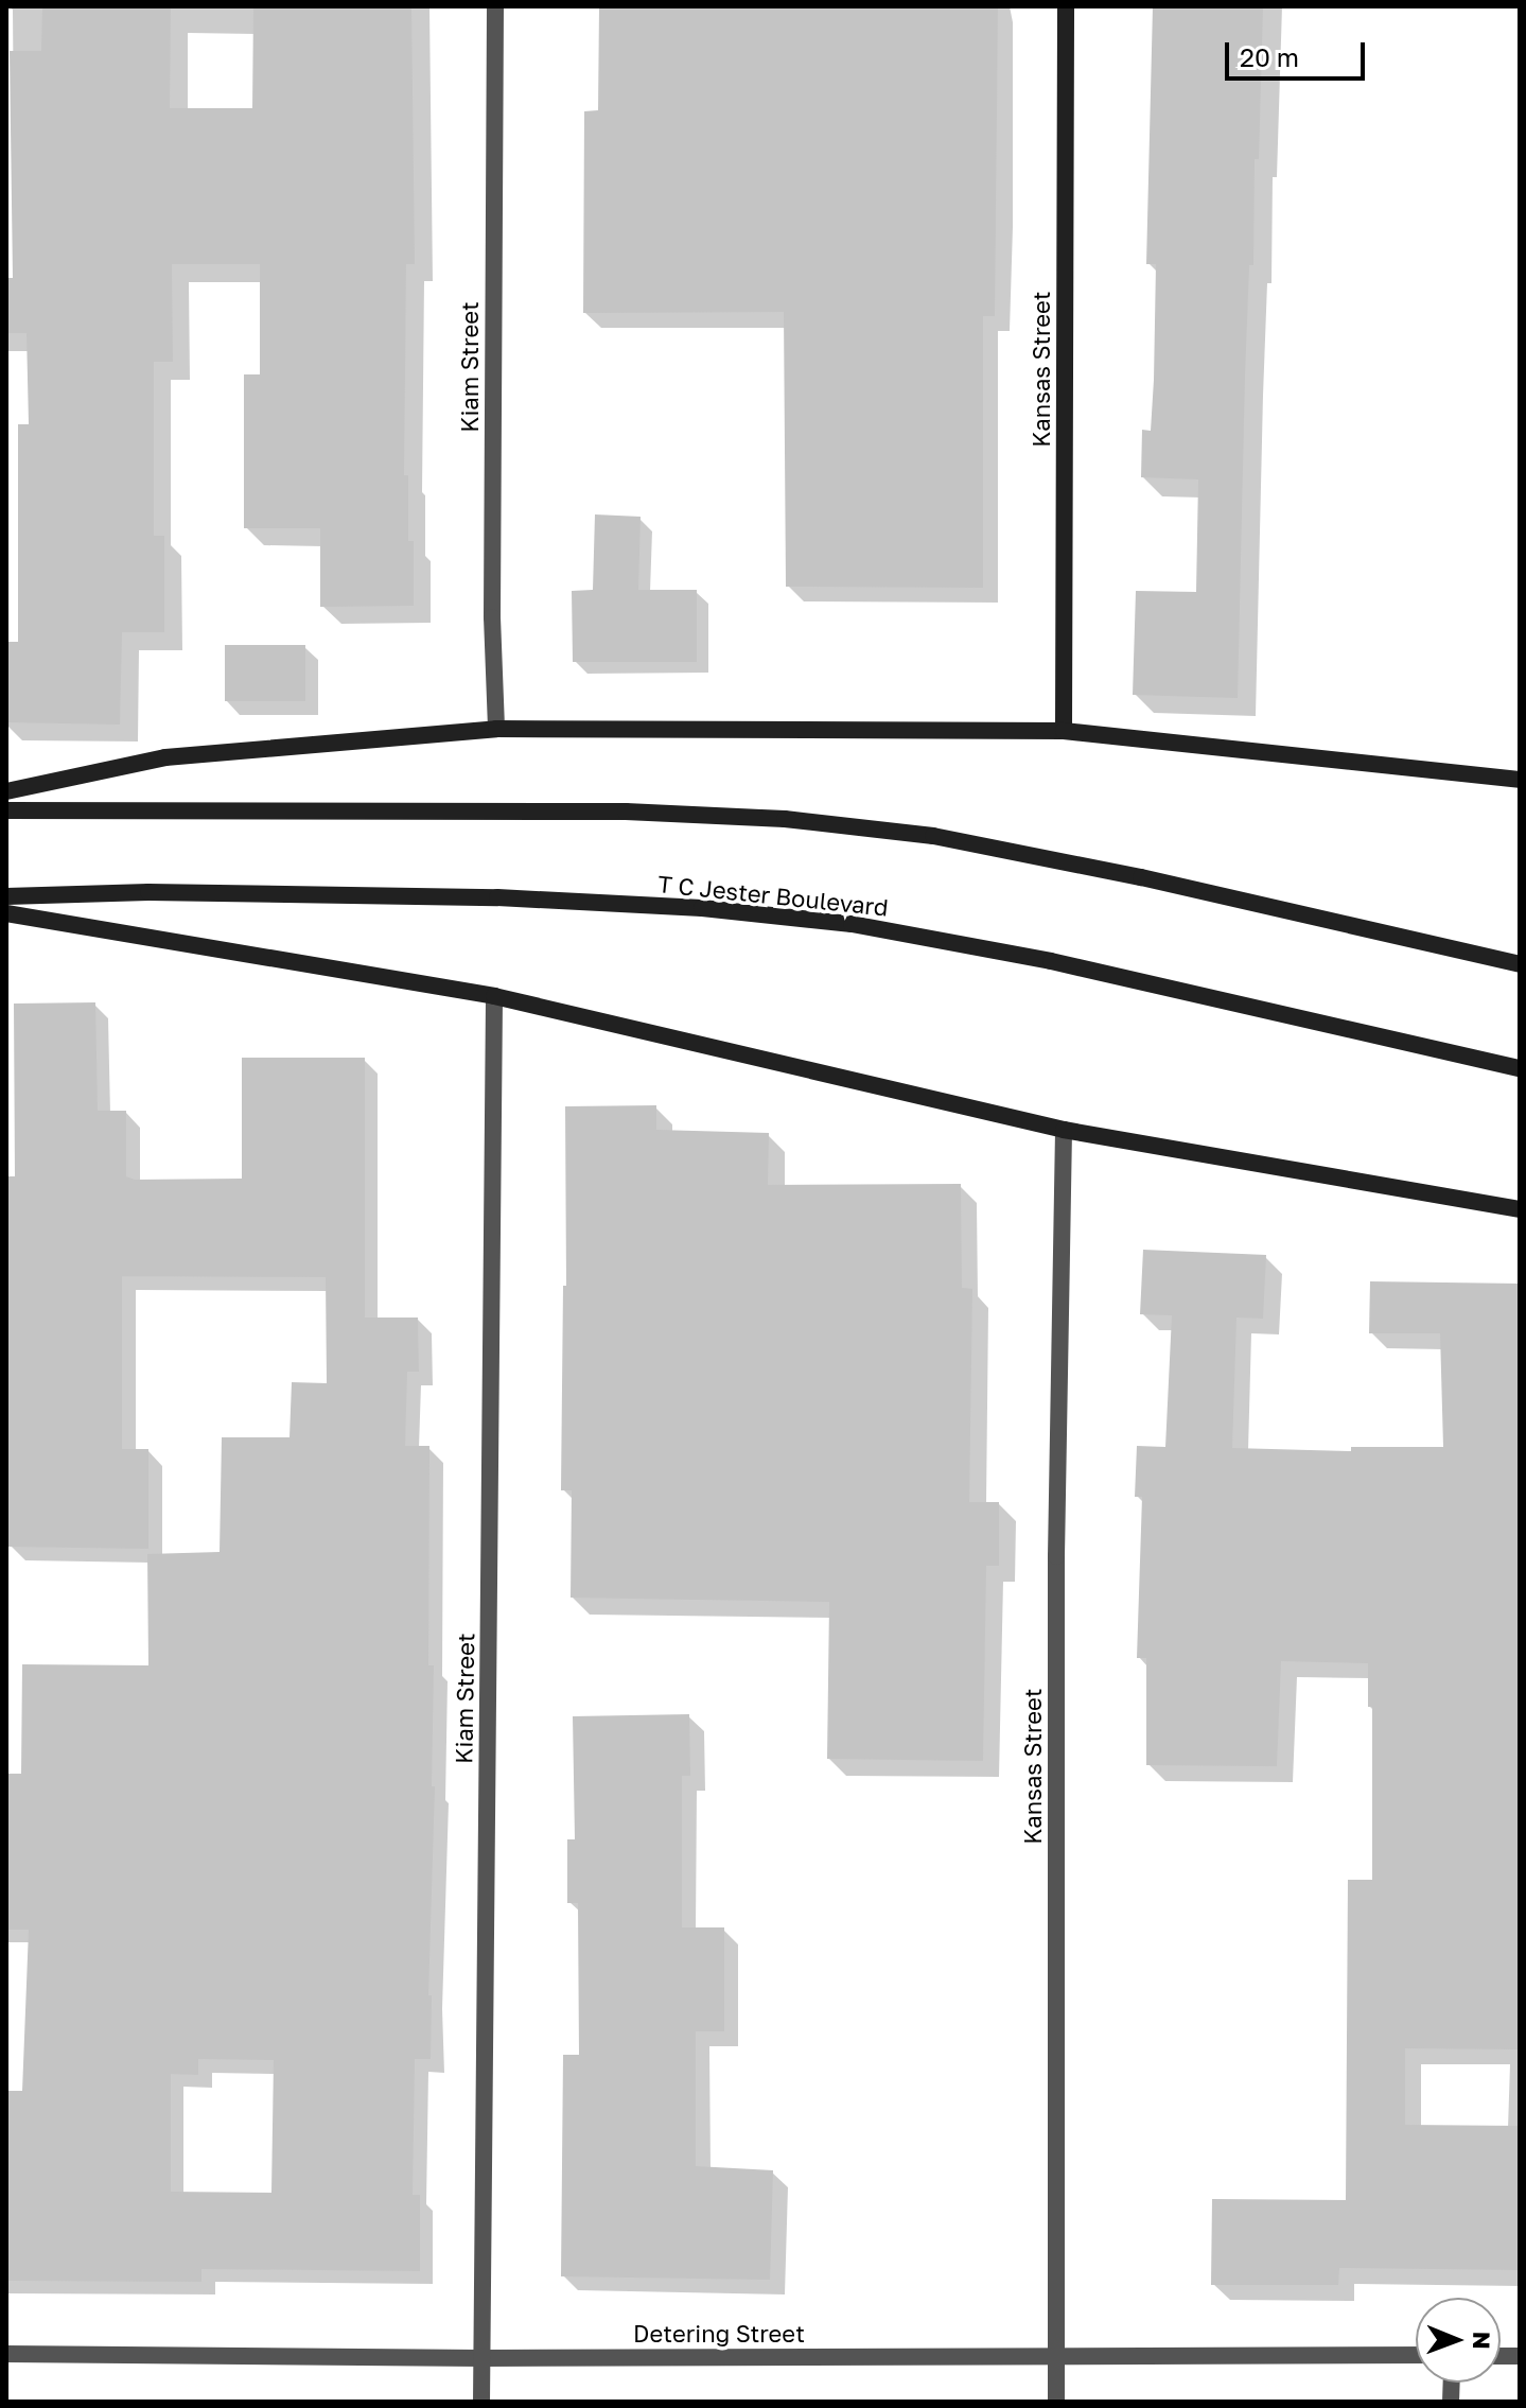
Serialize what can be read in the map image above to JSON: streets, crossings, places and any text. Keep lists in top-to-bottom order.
{
  "streets": {
    "main road": ["Kansas Street", "T C Jester Boulevard"],
    "street": ["Kiam Street", "Detering Street"]
  },
  "crossings": [
    ["Kiam Street", "Detering Street"],
    ["Kansas Street", "Detering Street"]
  ],
  "scale_bar": "20 m",
  "north": "right"
}
